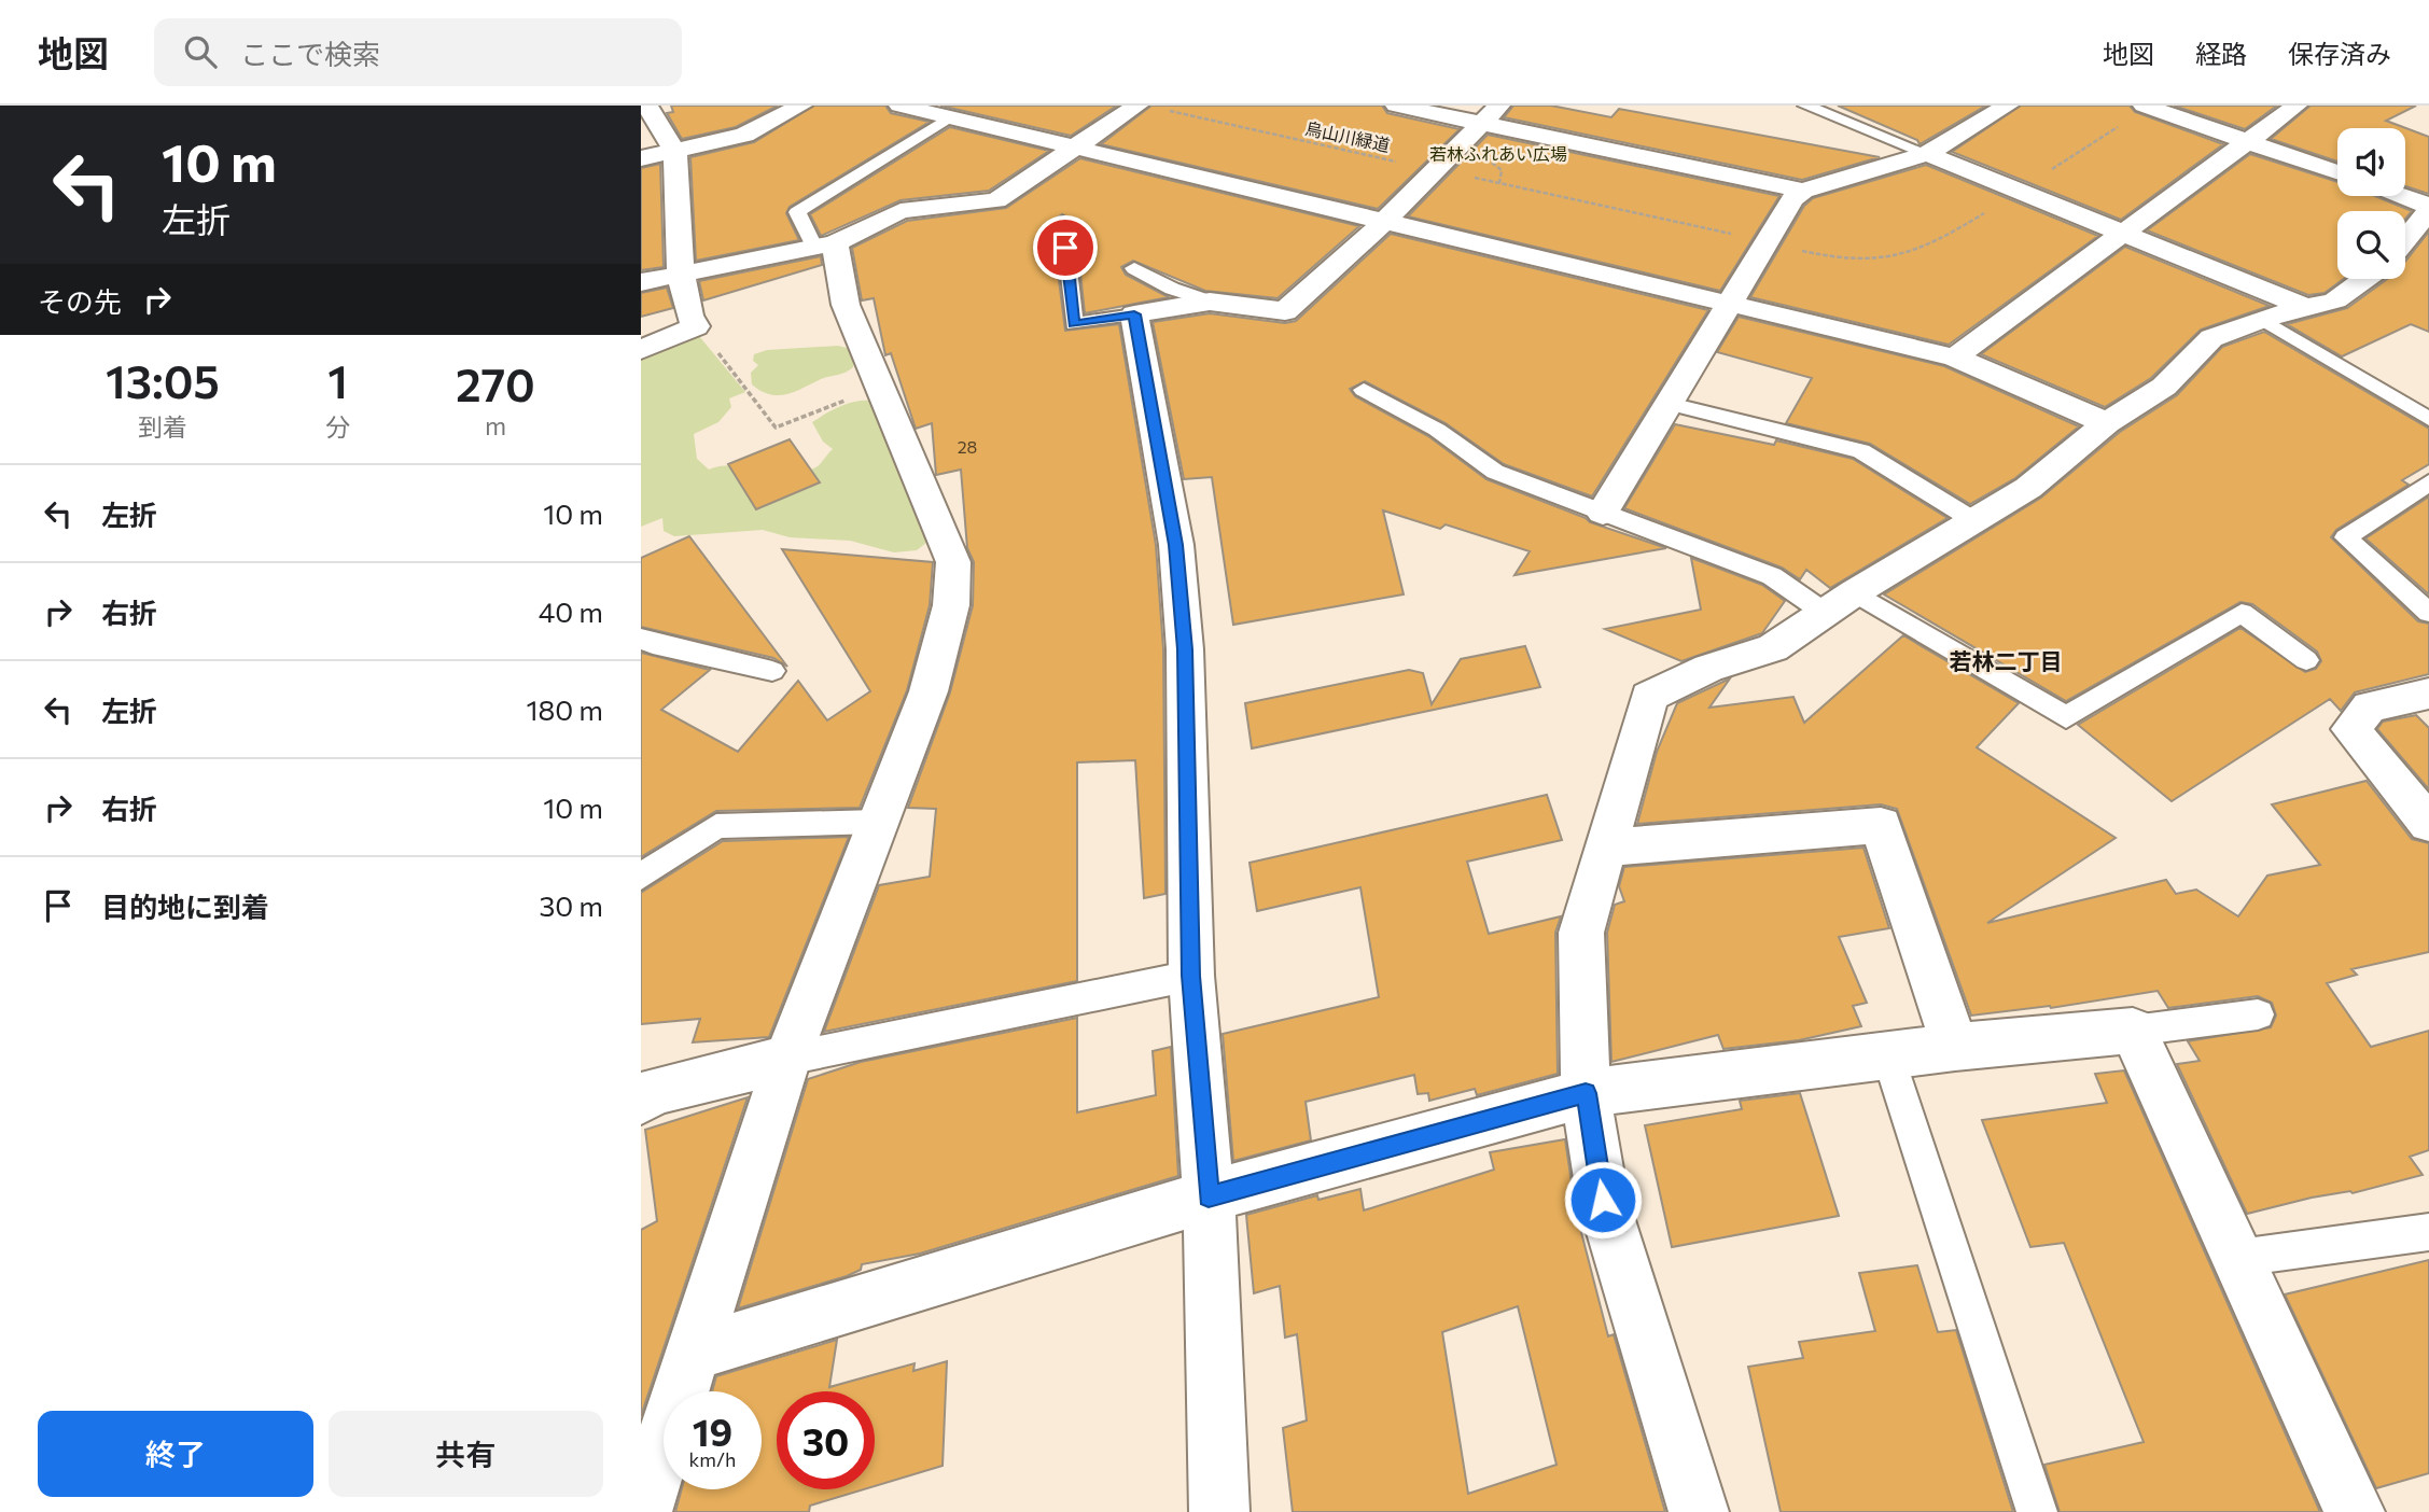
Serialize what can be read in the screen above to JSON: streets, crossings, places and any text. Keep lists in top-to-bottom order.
{
  "streets": {
    "path": ["烏山川緑道"]
  },
  "districts": ["若林二丁目"],
  "parks": ["若林ふれあい広場"],
  "house_numbers": ["28"],
  "page": {
    "header": "地図",
    "search": "ここで検索",
    "nav": ["地図", "経路", "保存済み"],
    "turn": ["10 m", "左折"],
    "then": "その先",
    "eta": [
      "13:05",
      "到着",
      "1",
      "分",
      "270",
      "m"
    ],
    "list": [
      {
        "name": "左折",
        "value": "10 m"
      },
      {
        "name": "右折",
        "value": "40 m"
      },
      {
        "name": "左折",
        "value": "180 m"
      },
      {
        "name": "右折",
        "value": "10 m"
      },
      {
        "name": "目的地に到着",
        "value": "30 m"
      }
    ],
    "speed": "19 km/h",
    "limit": "30",
    "buttons": ["終了", "共有"]
  }
}
